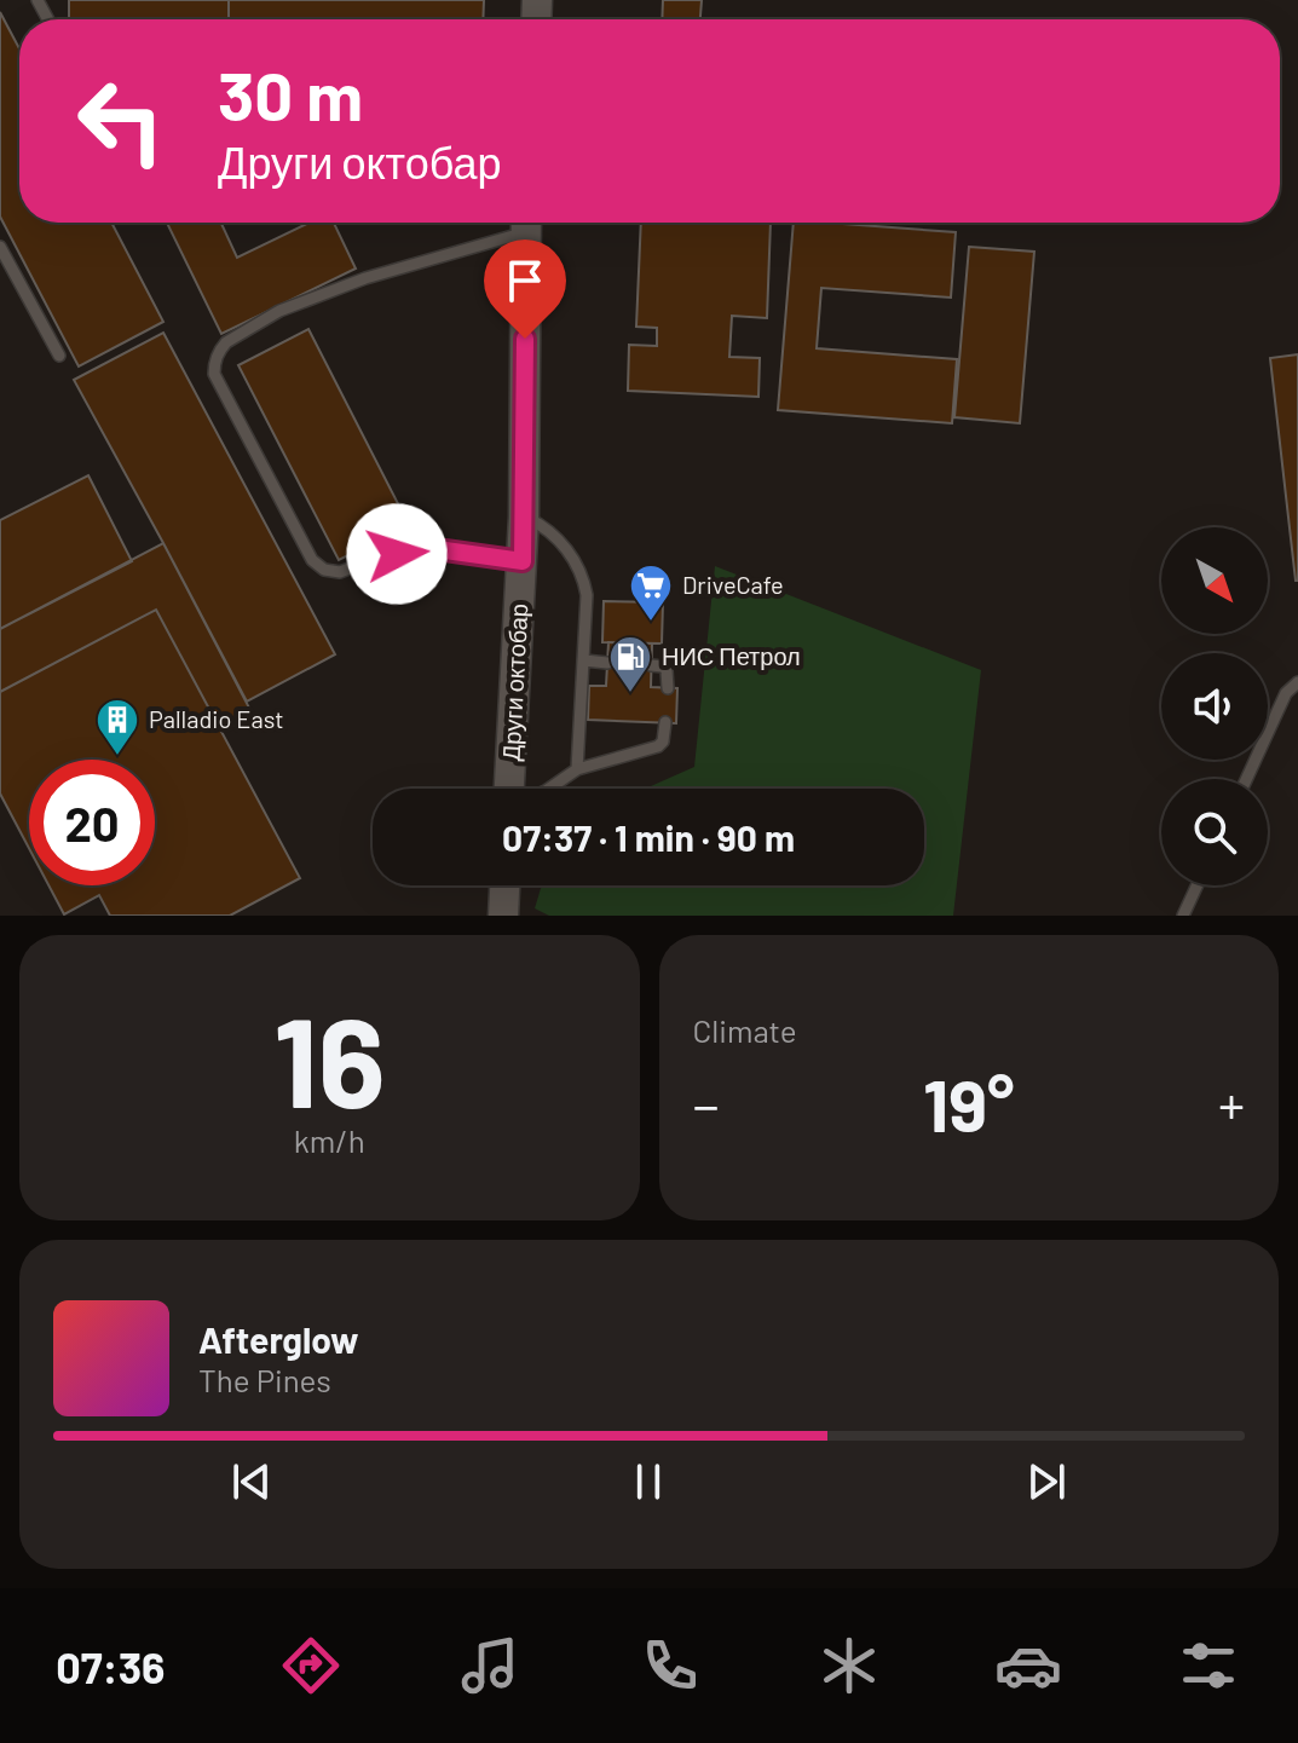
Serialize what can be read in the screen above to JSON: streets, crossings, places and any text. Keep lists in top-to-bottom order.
{
  "streets": {
    "main road": ["Други октобар"]
  },
  "places": {
    "supermarket": ["DriveCafe"],
    "fuel station": ["НИС Петрол"],
    "building": ["Palladio East"]
  },
  "north": "bottom right",
  "page": {
    "turn": ["30 m", "Други октобар"],
    "limit": "20",
    "trip": "07:37 · 1 min · 90 m",
    "tile": [
      ["16", "km/h"],
      "Climate"
    ],
    "heat": ["−", "19°", "+"],
    "song": ["Afterglow", "The Pines"],
    "tabs": "07:36"
  }
}
